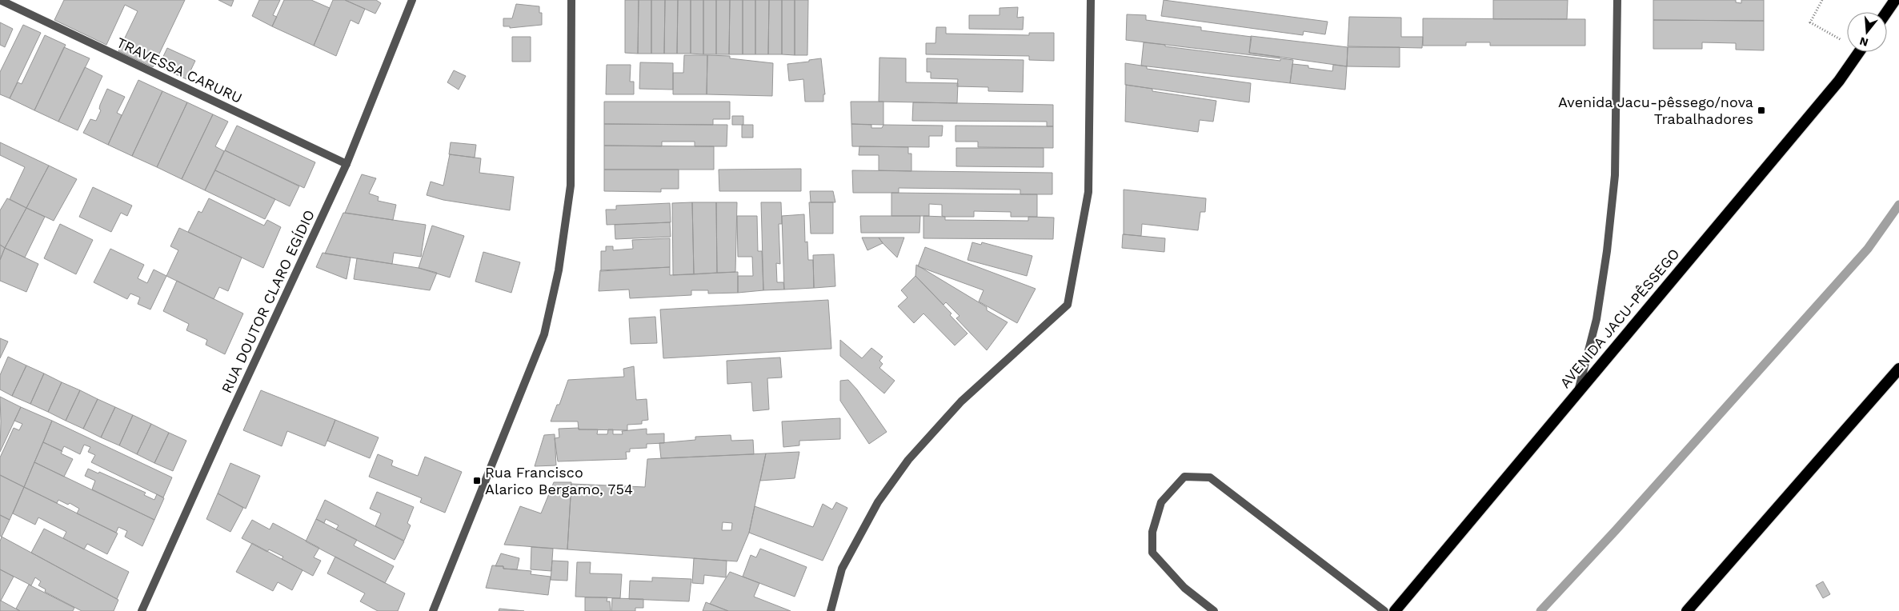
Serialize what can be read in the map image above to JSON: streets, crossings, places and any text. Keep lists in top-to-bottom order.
{
  "streets": {
    "highway": ["AVENIDA JACU-PÊSSEGO"],
    "street": ["TRAVESSA CARURU", "RUA DOUTOR CLARO EGÍDIO"]
  },
  "crossings": [
    ["TRAVESSA CARURU", "RUA DOUTOR CLARO EGÍDIO"]
  ],
  "places": {
    "transit": ["Avenida Jacu-pêssego/nova Trabalhadores", "Rua Francisco Alarico Bergamo, 754"]
  },
  "north": "bottom"
}
